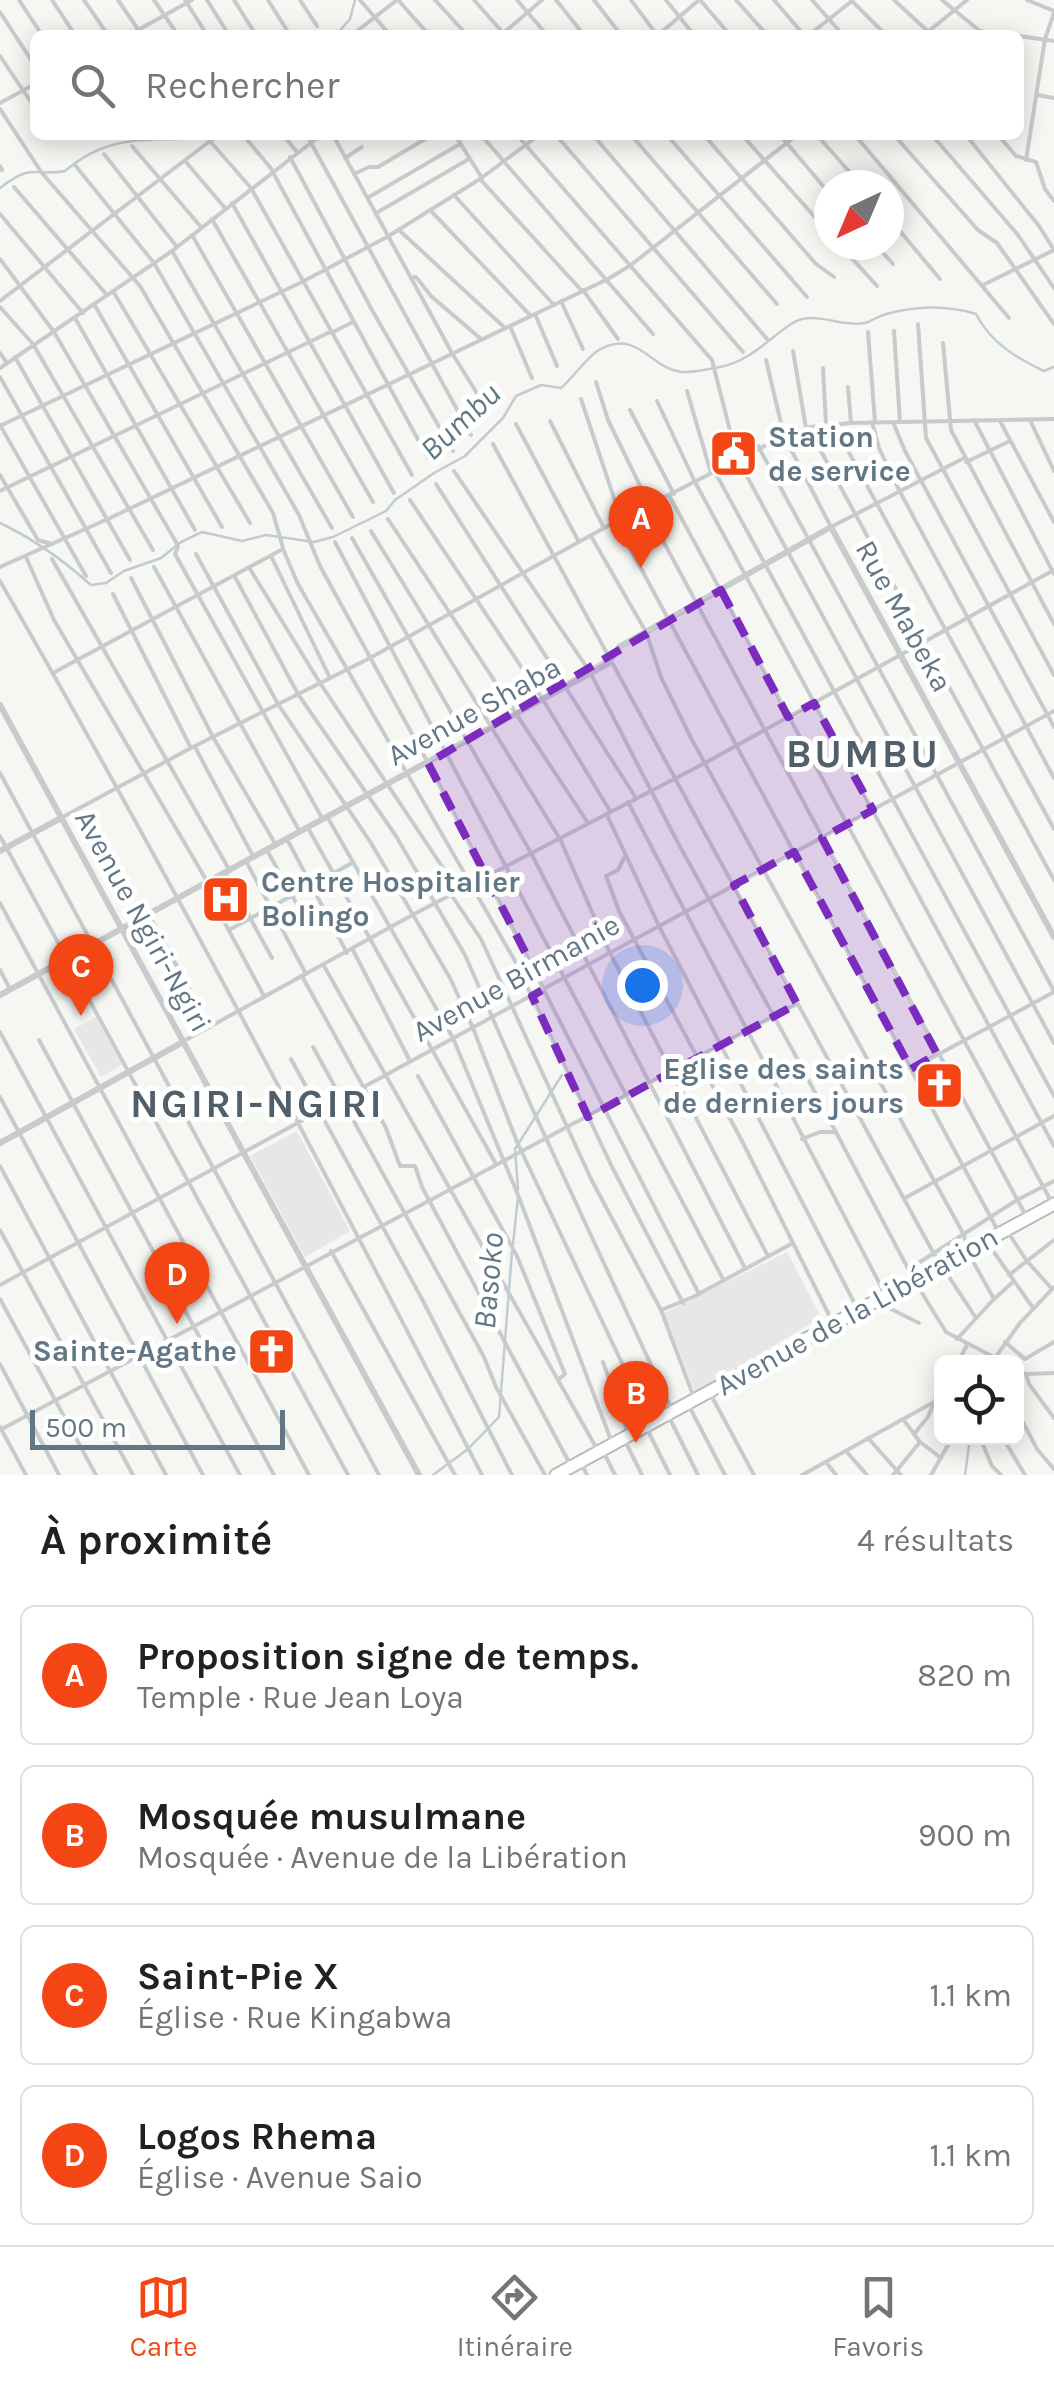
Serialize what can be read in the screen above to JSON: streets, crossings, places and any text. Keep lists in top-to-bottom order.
{
  "streets": {
    "highway": ["Avenue de la Libération"],
    "street": [
      "Rue Mabeka",
      "Avenue Shaba",
      "Avenue Ngiri-Ngiri",
      "Avenue Birmanie"
    ]
  },
  "crossings": [
    ["Rue Mabeka", "Avenue Shaba"],
    ["Rue Mabeka", "Avenue Birmanie"],
    ["Avenue Shaba", "Avenue Ngiri-Ngiri"],
    ["Avenue Ngiri-Ngiri", "Avenue Birmanie"]
  ],
  "districts": ["BUMBU", "NGIRI-NGIRI"],
  "water": ["Bumbu", "Basoko"],
  "places": {
    "public building": ["Station de service"],
    "hospital": ["Centre Hospitalier Bolingo"],
    "church": ["Eglise des saints de derniers jours", "Sainte-Agathe"]
  },
  "scale_bar": "500 m",
  "north": "bottom left",
  "page": {
    "search": "Rechercher",
    "pins": [
      "A",
      "C",
      "D",
      "B"
    ],
    "scale": "500 m",
    "heading": ["À proximité", "4 résultats"],
    "list": [
      {
        "mark": "A",
        "name": "Proposition signe de temps.",
        "note": "Temple · Rue Jean Loya",
        "value": "820 m"
      },
      {
        "mark": "B",
        "name": "Mosquée musulmane",
        "note": "Mosquée · Avenue de la Libération",
        "value": "900 m"
      },
      {
        "mark": "C",
        "name": "Saint-Pie X",
        "note": "Église · Rue Kingabwa",
        "value": "1.1 km"
      },
      {
        "mark": "D",
        "name": "Logos Rhema",
        "note": "Église · Avenue Saio",
        "value": "1.1 km"
      }
    ],
    "nav": ["Carte", "Itinéraire", "Favoris"]
  }
}
